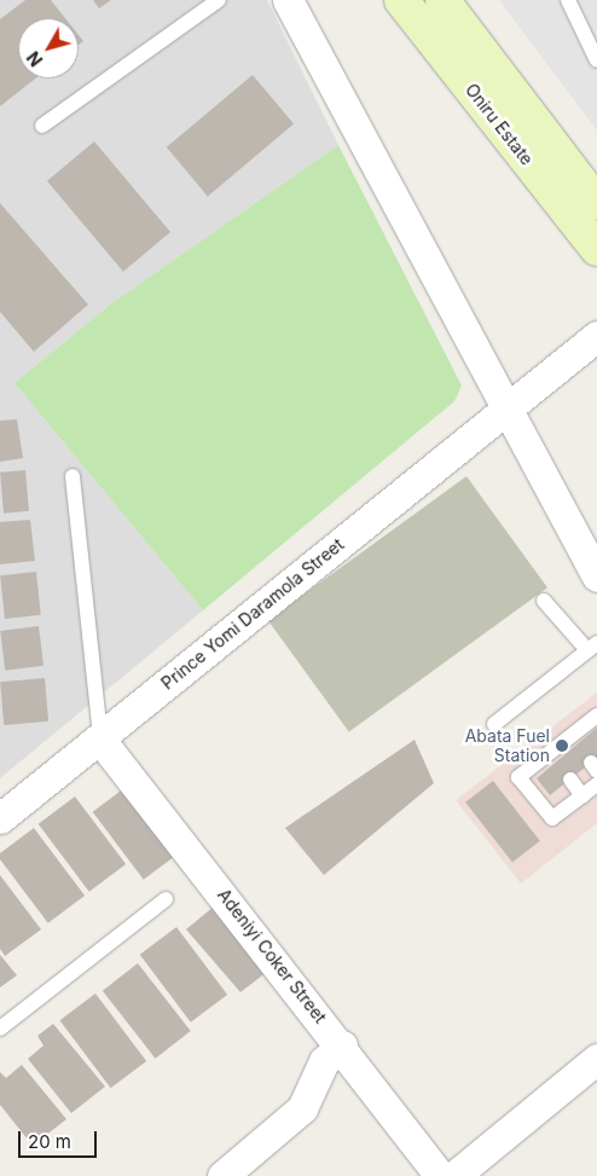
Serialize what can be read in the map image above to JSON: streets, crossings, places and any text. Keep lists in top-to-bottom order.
{
  "streets": {
    "street": ["Oniru Estate", "Prince Yomi Daramola Street", "Adeniyi Coker Street"]
  },
  "crossings": [
    ["Prince Yomi Daramola Street", "Adeniyi Coker Street"]
  ],
  "places": ["Abata Fuel Station"],
  "scale_bar": "20 m",
  "north": "bottom left"
}
